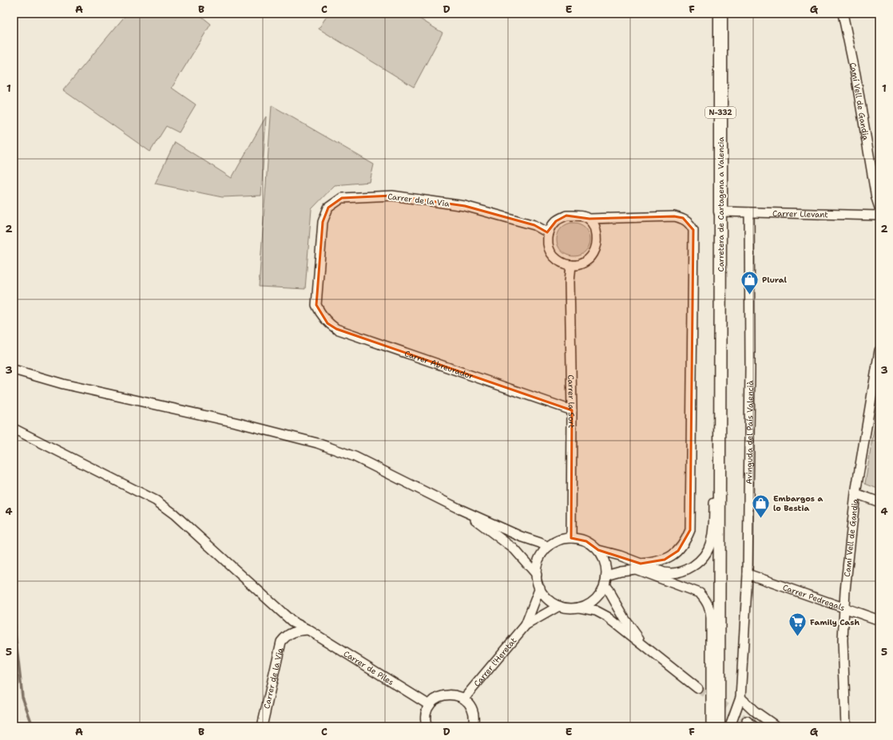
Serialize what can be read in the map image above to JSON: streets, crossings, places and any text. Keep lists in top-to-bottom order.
{
  "streets": {
    "highway": ["N-332", "Carretera de Cartagena a Valencia"],
    "street": [
      "Camí Vell de Gandia",
      "Carrer de la Via",
      "Carrer Llevant",
      "Carrer Abreurador",
      "Carrer la Sort",
      "Avinguda del País Valencià",
      "Carrer Pedregals",
      "Carrer l'Heretat",
      "Carrer de Piles"
    ]
  },
  "crossings": [
    ["Camí Vell de Gandia", "Carrer Pedregals"],
    ["Carrer de la Via", "Carrer Abreurador"],
    ["Carrer de la Via", "Carrer la Sort"],
    ["Carrer de la Via", "Carrer de Piles"],
    ["Carretera de Cartagena a Valencia", "Carrer Llevant"],
    ["Carrer Llevant", "Avinguda del País Valencià"],
    ["Carrer Abreurador", "Carrer la Sort"],
    ["Carrer la Sort", "Carrer l'Heretat"],
    ["Avinguda del País Valencià", "Carrer Pedregals"]
  ],
  "places": {
    "shop": ["Plural", "Embargos a lo Bestia"],
    "supermarket": ["Family Cash"]
  },
  "grid": {
    "columns": [
      "A",
      "B",
      "C",
      "D",
      "E",
      "F",
      "G"
    ],
    "rows": [
      "1",
      "2",
      "3",
      "4",
      "5"
    ]
  }
}
